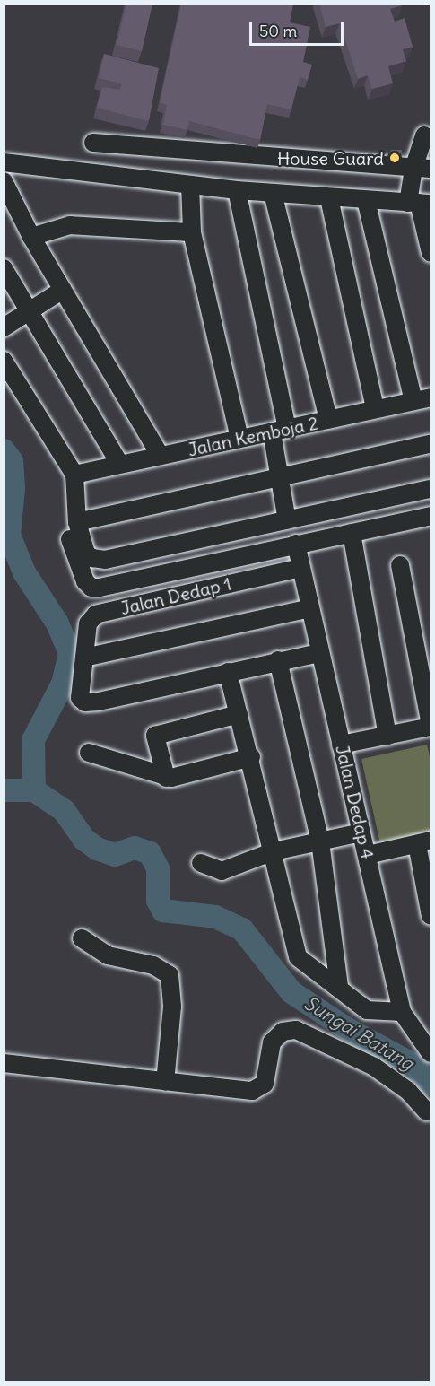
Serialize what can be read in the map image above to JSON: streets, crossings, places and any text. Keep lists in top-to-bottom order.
{
  "streets": {
    "street": ["Jalan Kemboja 2", "Jalan Dedap 1", "Jalan Dedap 4"]
  },
  "crossings": [
    ["Jalan Dedap 1", "Jalan Dedap 4"]
  ],
  "water": ["Sungai Batang"],
  "places": ["House Guard"],
  "scale_bar": "50 m"
}
